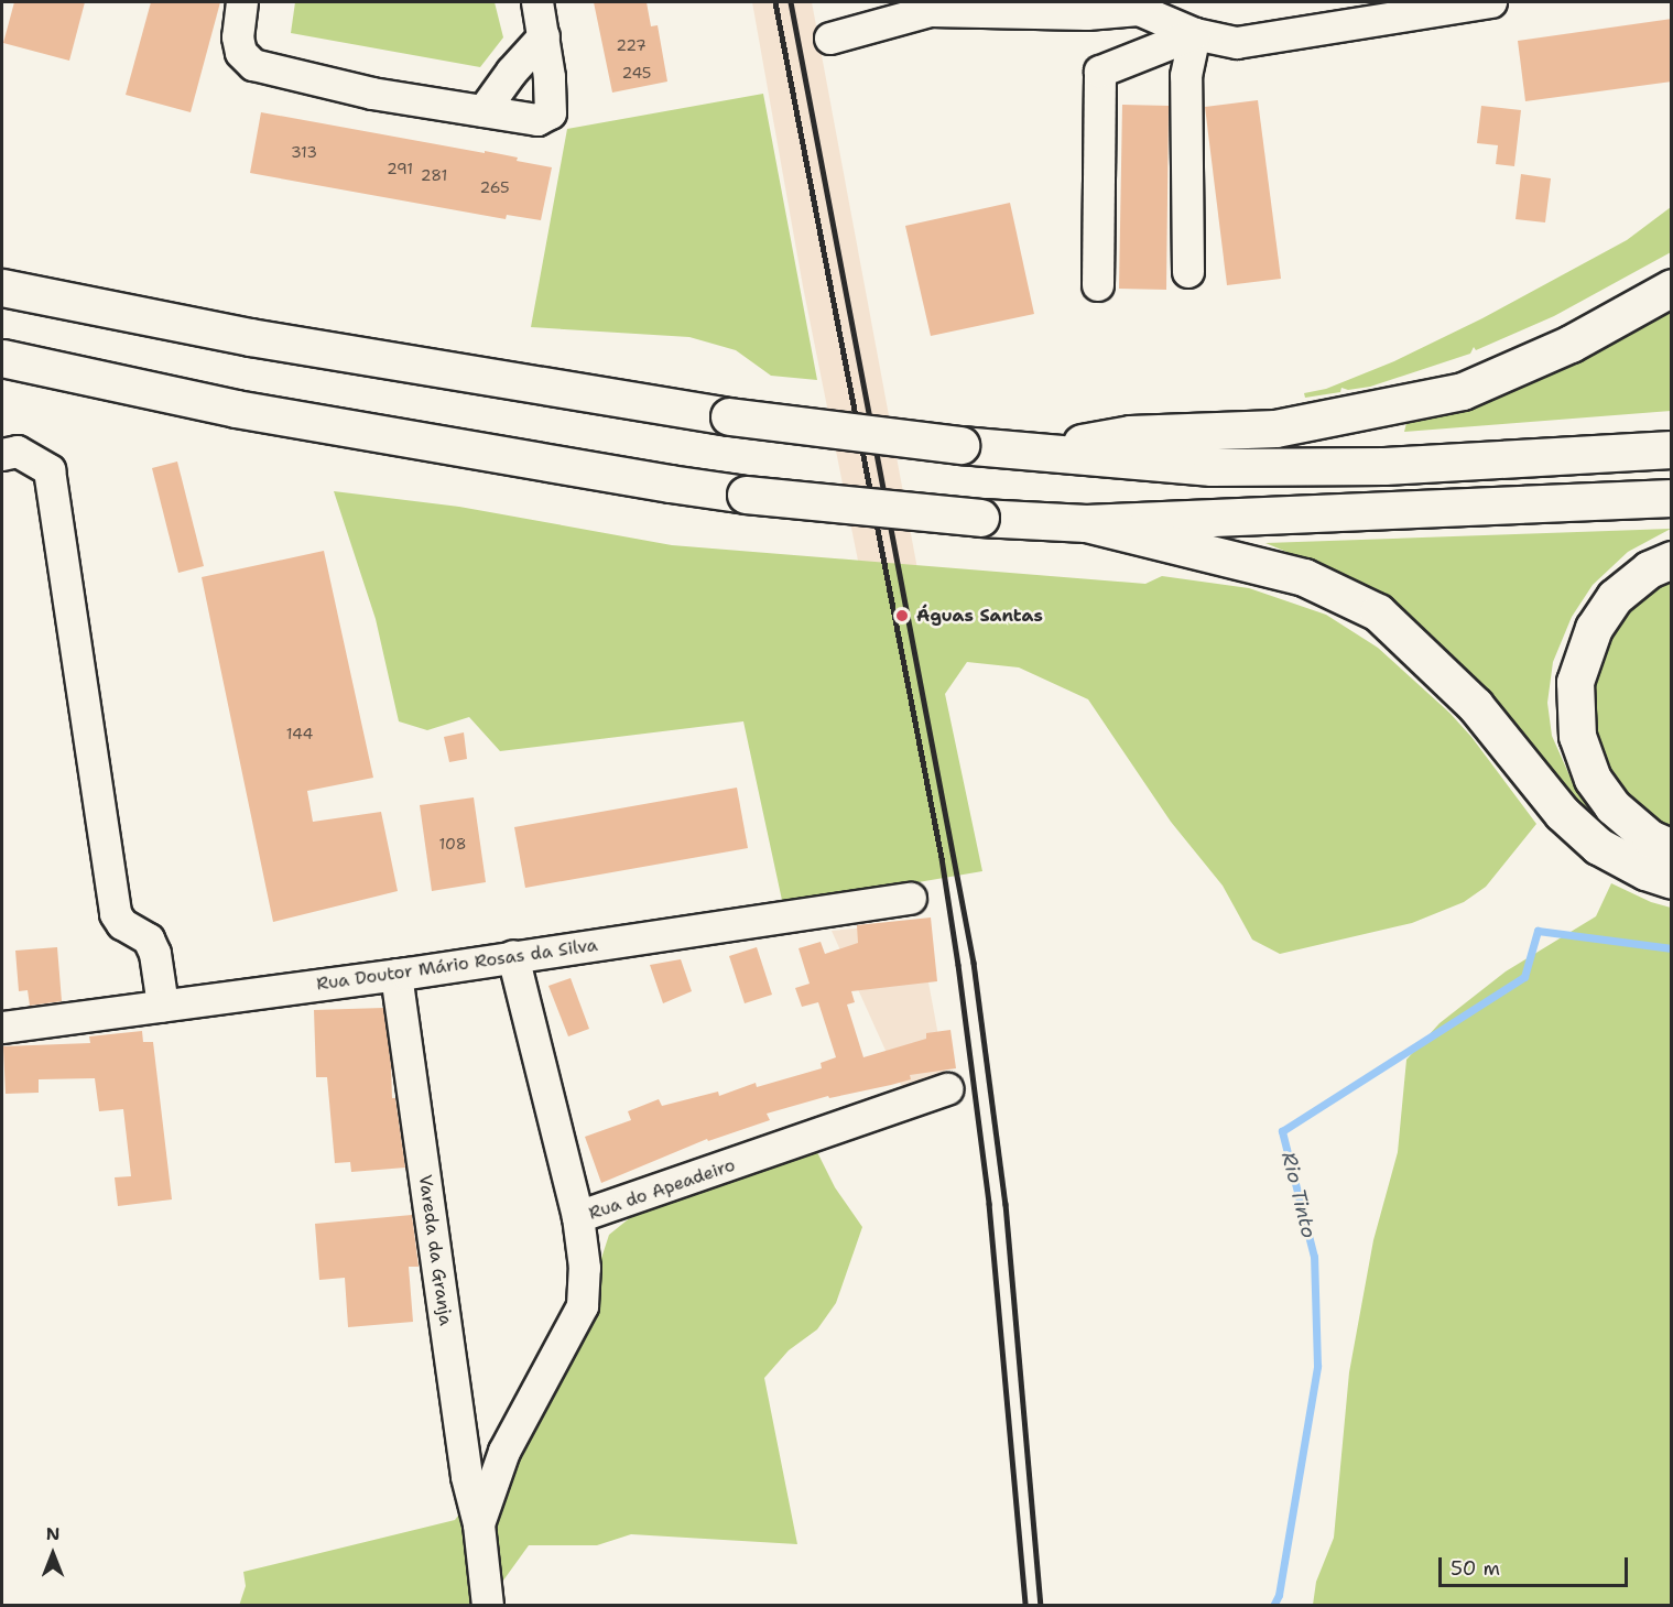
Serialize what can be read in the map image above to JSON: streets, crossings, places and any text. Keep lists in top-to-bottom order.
{
  "streets": {
    "street": ["Rua Doutor Mário Rosas da Silva", "Rua do Apeadeiro", "Vareda da Granja"]
  },
  "crossings": [
    ["Rua Doutor Mário Rosas da Silva", "Vareda da Granja"],
    ["Rua do Apeadeiro", "Vareda da Granja"]
  ],
  "water": ["Rio Tinto"],
  "places": ["Águas Santas"],
  "house_numbers": [
    "227",
    "245",
    "313",
    "291",
    "281",
    "265",
    "144",
    "108"
  ],
  "scale_bar": "50 m",
  "north": "top"
}
